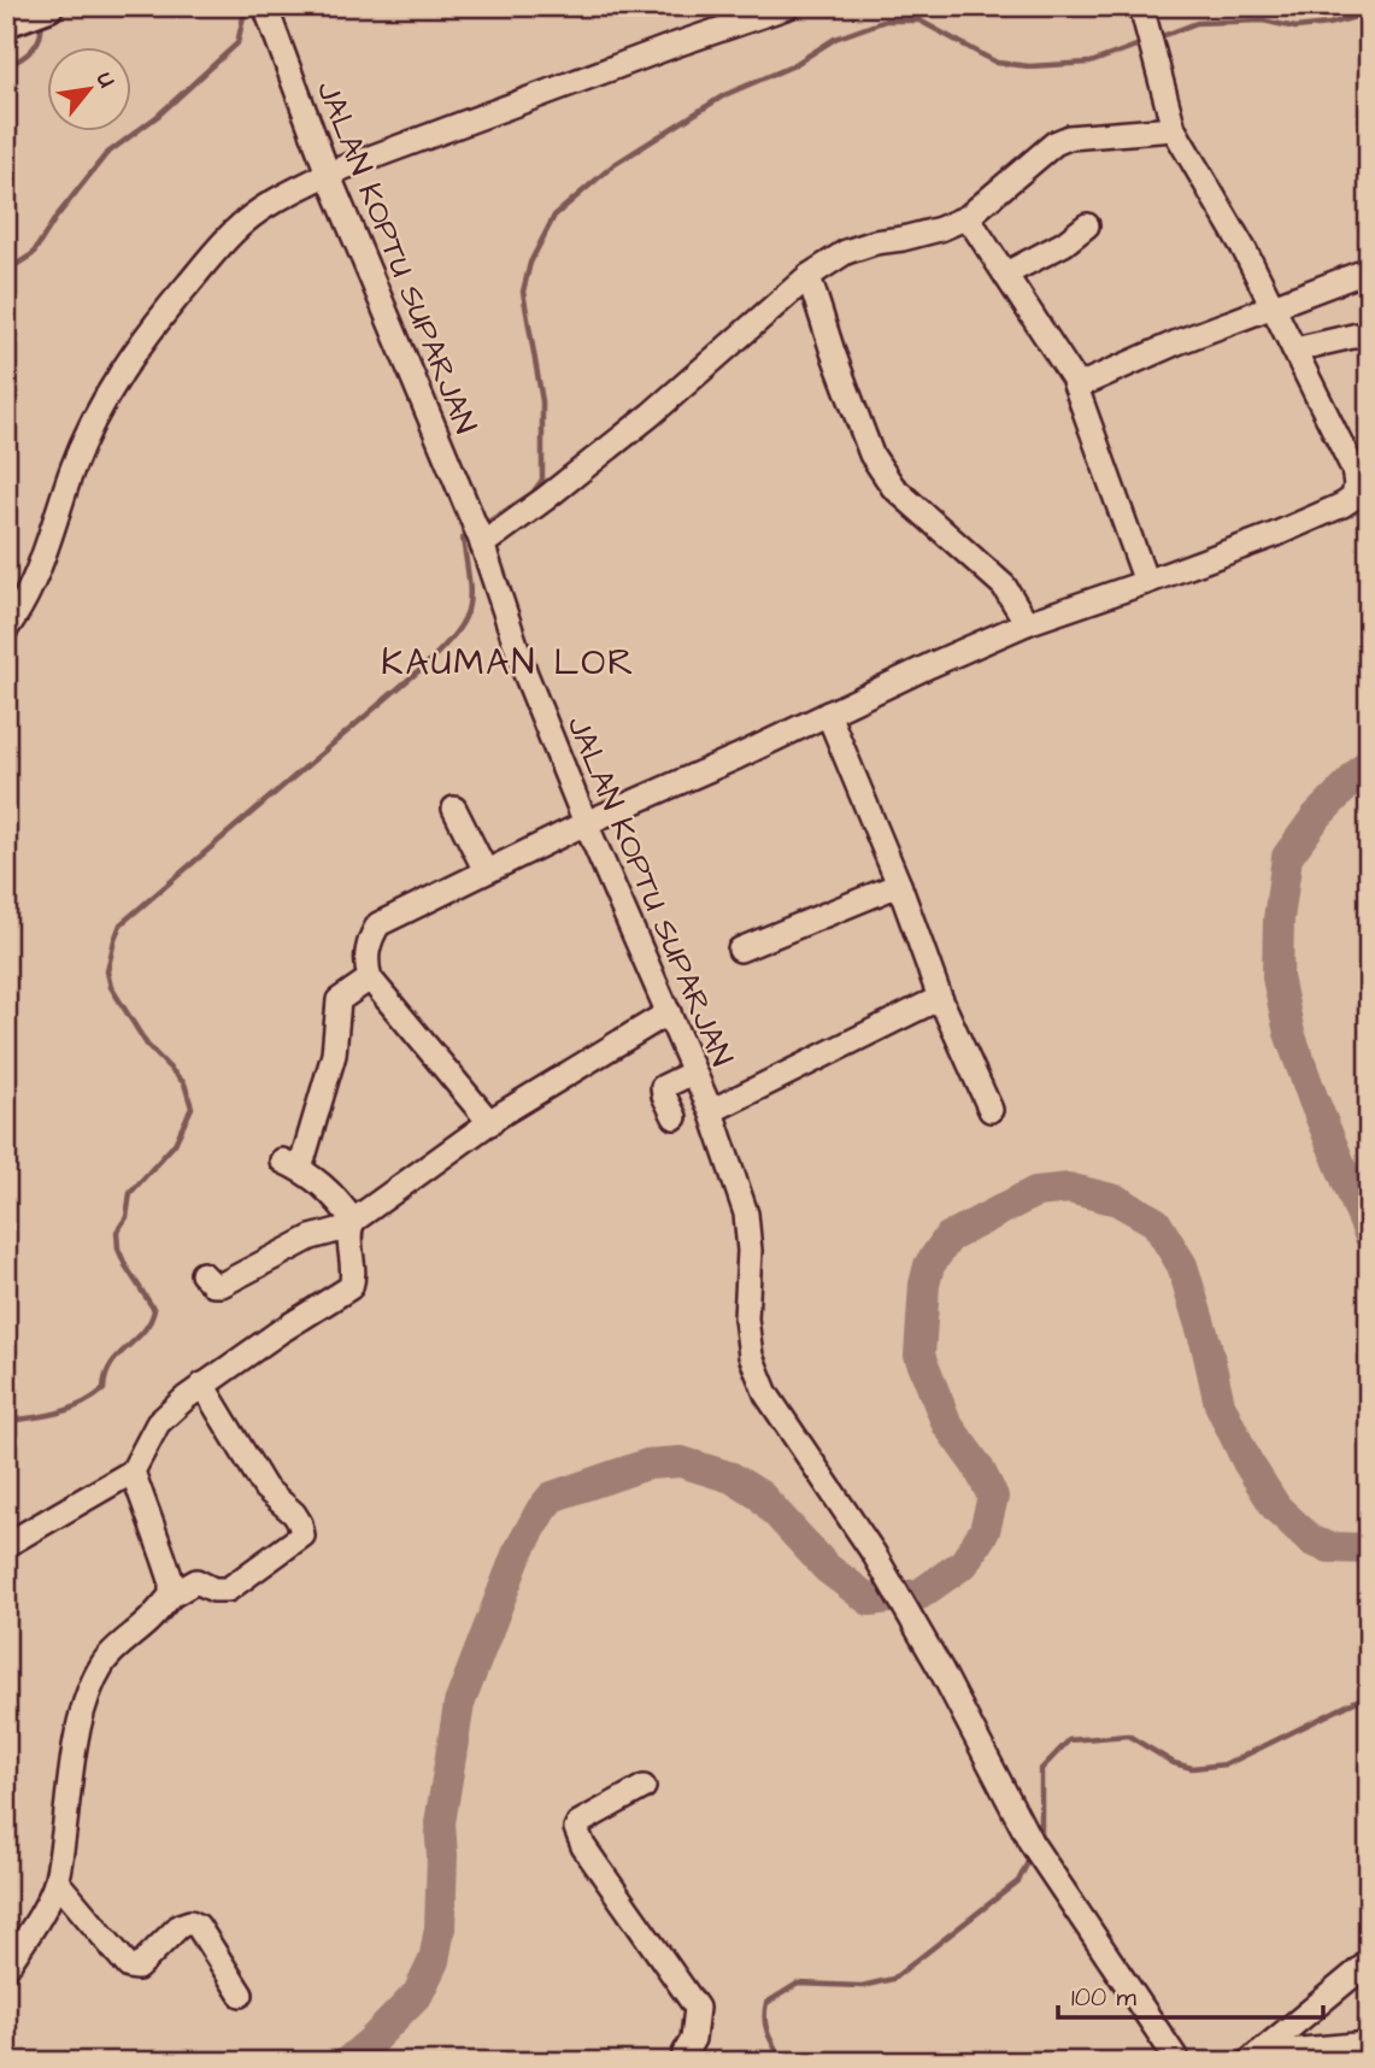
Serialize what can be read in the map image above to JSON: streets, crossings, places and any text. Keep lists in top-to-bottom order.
{
  "streets": {
    "street": ["JALAN KOPTU SUPARJAN"]
  },
  "districts": ["KAUMAN LOR"],
  "scale_bar": "100 m",
  "north": "top right"
}
